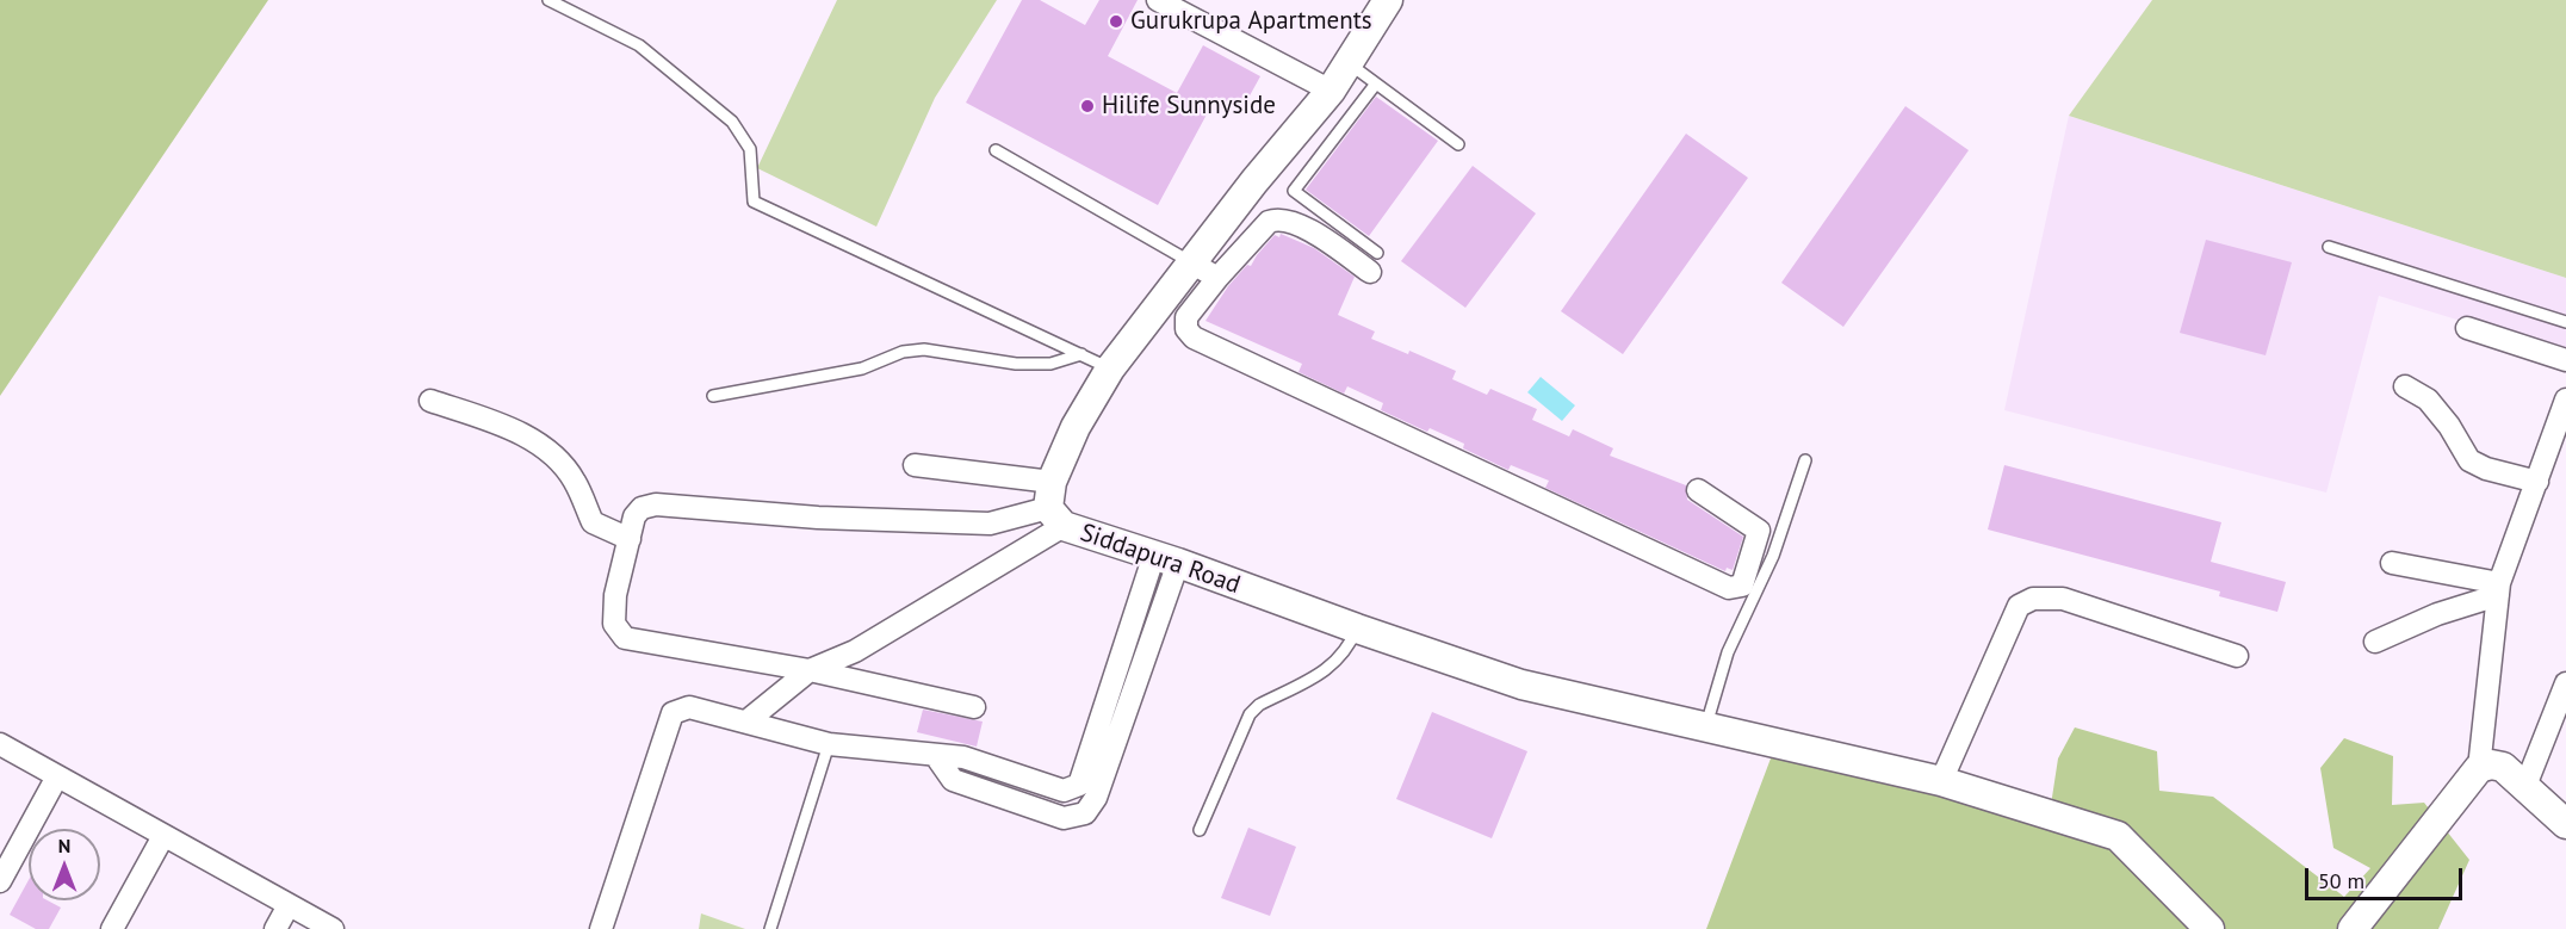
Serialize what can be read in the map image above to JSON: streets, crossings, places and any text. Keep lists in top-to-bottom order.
{
  "streets": {
    "street": ["Siddapura Road"]
  },
  "places": ["Gurukrupa Apartments", "Hilife Sunnyside"],
  "scale_bar": "50 m",
  "north": "top"
}
